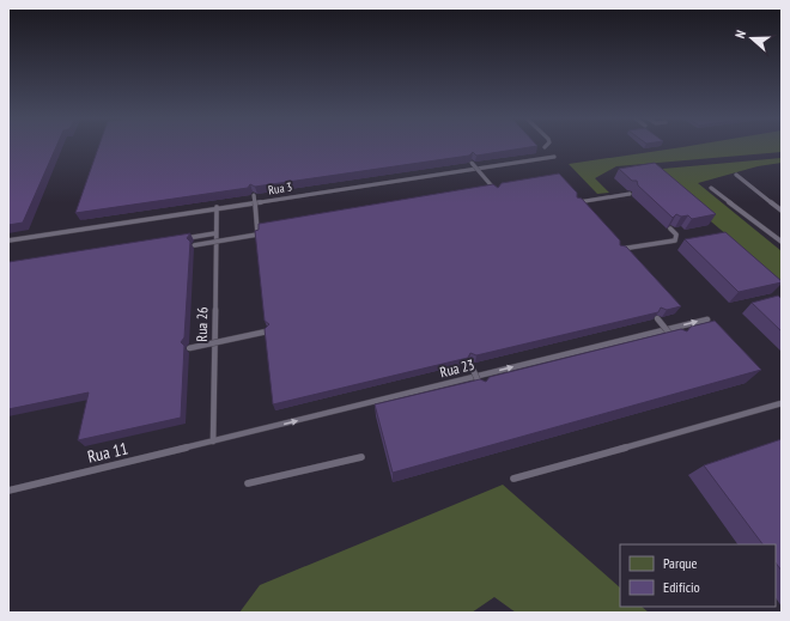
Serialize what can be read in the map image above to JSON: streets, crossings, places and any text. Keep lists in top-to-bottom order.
{
  "streets": {
    "lane": [
      "Rua 3",
      "Rua 26",
      "Rua 23",
      "Rua 11"
    ]
  },
  "crossings": [
    ["Rua 3", "Rua 26"],
    ["Rua 26", "Rua 23"],
    ["Rua 26", "Rua 11"],
    ["Rua 23", "Rua 11"]
  ],
  "one_way": ["Rua 23"],
  "legend": ["Parque", "Edifício"],
  "north": "left"
}
